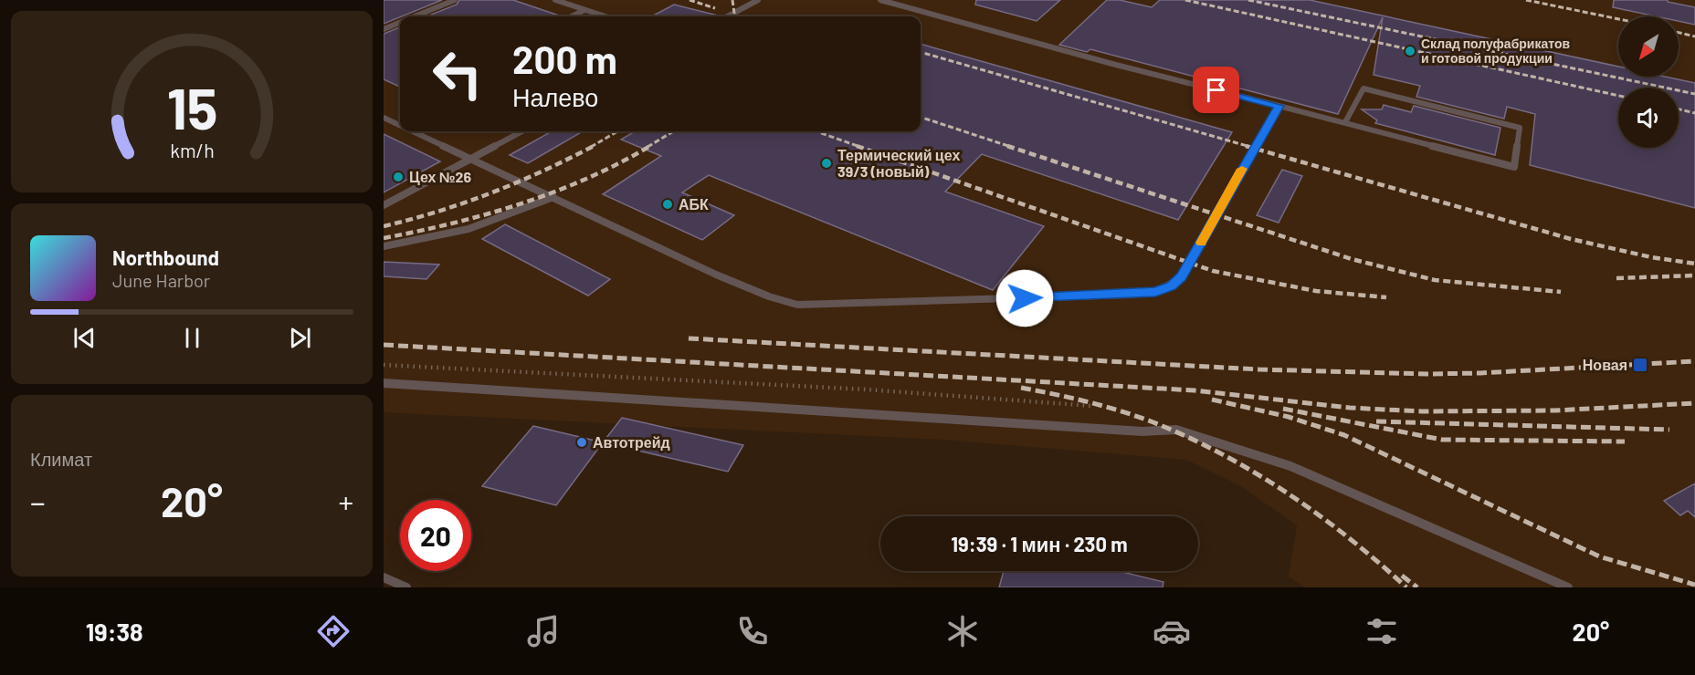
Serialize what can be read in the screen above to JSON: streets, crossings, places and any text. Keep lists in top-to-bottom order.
{
  "places": {
    "other": [
      "Склад полуфабрикатов и готовой продукции",
      "Термический цех 39/3 (новый)",
      "Цех №26",
      "АБК",
      "Автотрейд"
    ],
    "transit": ["Новая"]
  },
  "north": "bottom left",
  "page": {
    "turn": ["200 m", "Налево"],
    "song": ["Northbound", "June Harbor"],
    "tile": "Климат",
    "heat": ["−", "20°", "+"],
    "limit": "20",
    "trip": "19:39 · 1 мин · 230 m",
    "tabs": ["19:38", "20°"],
    "gauge": ["15", "km/h"]
  }
}
